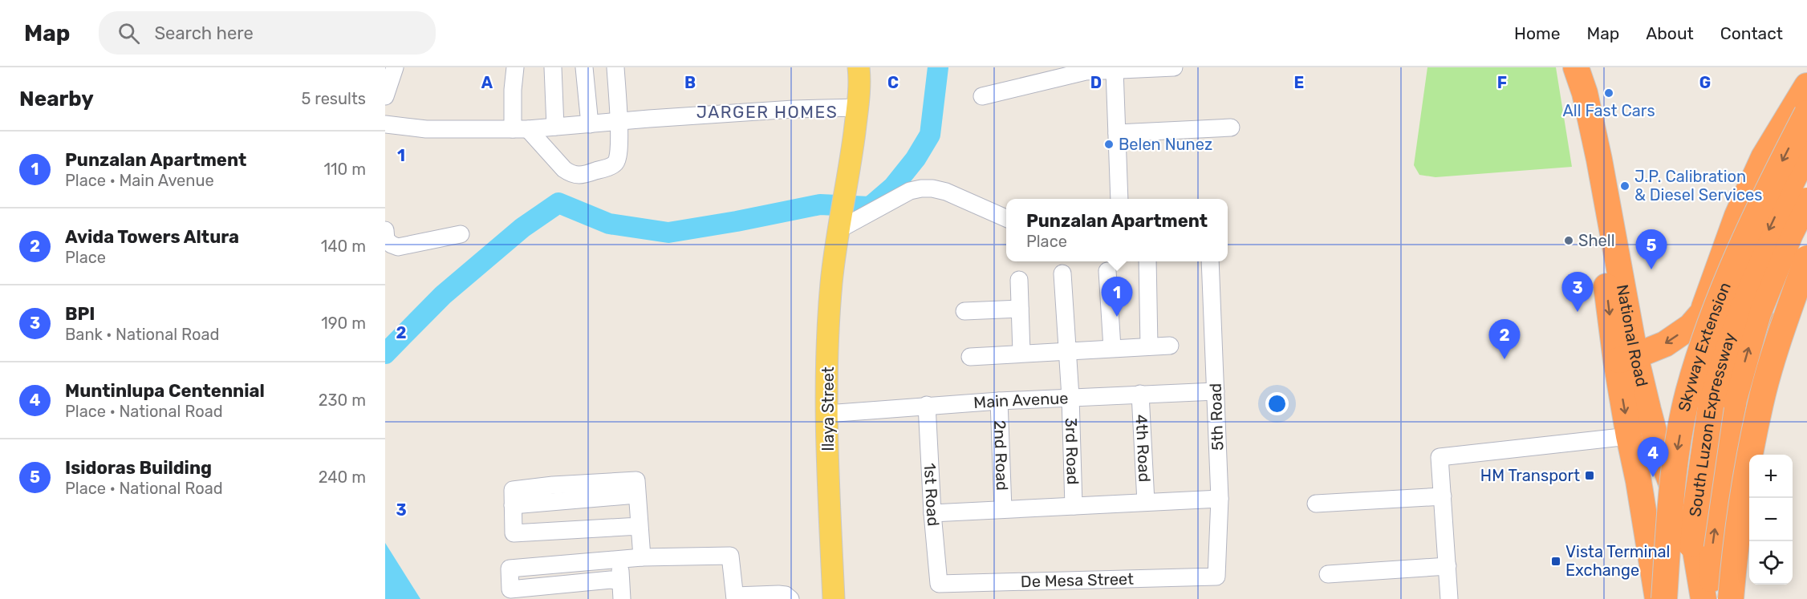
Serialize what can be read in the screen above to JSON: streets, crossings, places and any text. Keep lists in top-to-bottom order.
{
  "streets": {
    "highway": ["National Road", "Skyway Extension", "South Luzon Expressway"],
    "main road": ["Ilaya Street"],
    "street": [
      "Main Avenue",
      "5th Road",
      "4th Road",
      "3rd Road",
      "2nd Road",
      "1st Road",
      "De Mesa Street"
    ]
  },
  "crossings": [
    ["Main Avenue", "Ilaya Street"],
    ["Main Avenue", "5th Road"],
    ["Main Avenue", "4th Road"],
    ["Main Avenue", "3rd Road"],
    ["Main Avenue", "2nd Road"],
    ["Main Avenue", "1st Road"],
    ["5th Road", "De Mesa Street"],
    ["1st Road", "De Mesa Street"]
  ],
  "districts": ["JARGER HOMES"],
  "places": {
    "other": [
      "All Fast Cars",
      "Belen Nunez",
      "J.P. Calibration & Diesel Services",
      "Shell"
    ],
    "transit": ["HM Transport", "Vista Terminal Exchange"]
  },
  "page": {
    "header": "Map",
    "search": "Search here",
    "nav": [
      "Home",
      "Map",
      "About",
      "Contact"
    ],
    "heading": ["Nearby", "5 results"],
    "list": [
      {
        "mark": "1",
        "name": "Punzalan Apartment",
        "note": "Place · Main Avenue",
        "value": "110 m"
      },
      {
        "mark": "2",
        "name": "Avida Towers Altura",
        "note": "Place",
        "value": "140 m"
      },
      {
        "mark": "3",
        "name": "BPI",
        "note": "Bank · National Road",
        "value": "190 m"
      },
      {
        "mark": "4",
        "name": "Muntinlupa Centennial",
        "note": "Place · National Road",
        "value": "230 m"
      },
      {
        "mark": "5",
        "name": "Isidoras Building",
        "note": "Place · National Road",
        "value": "240 m"
      }
    ],
    "popup": ["Punzalan Apartment", "Place"],
    "pins": [
      "5",
      "3",
      "1",
      "2",
      "4"
    ],
    "map_buttons": ["+", "−"]
  },
  "grid": {
    "columns": [
      "A",
      "B",
      "C",
      "D",
      "E",
      "F",
      "G"
    ],
    "rows": ["1", "2", "3"]
  }
}
